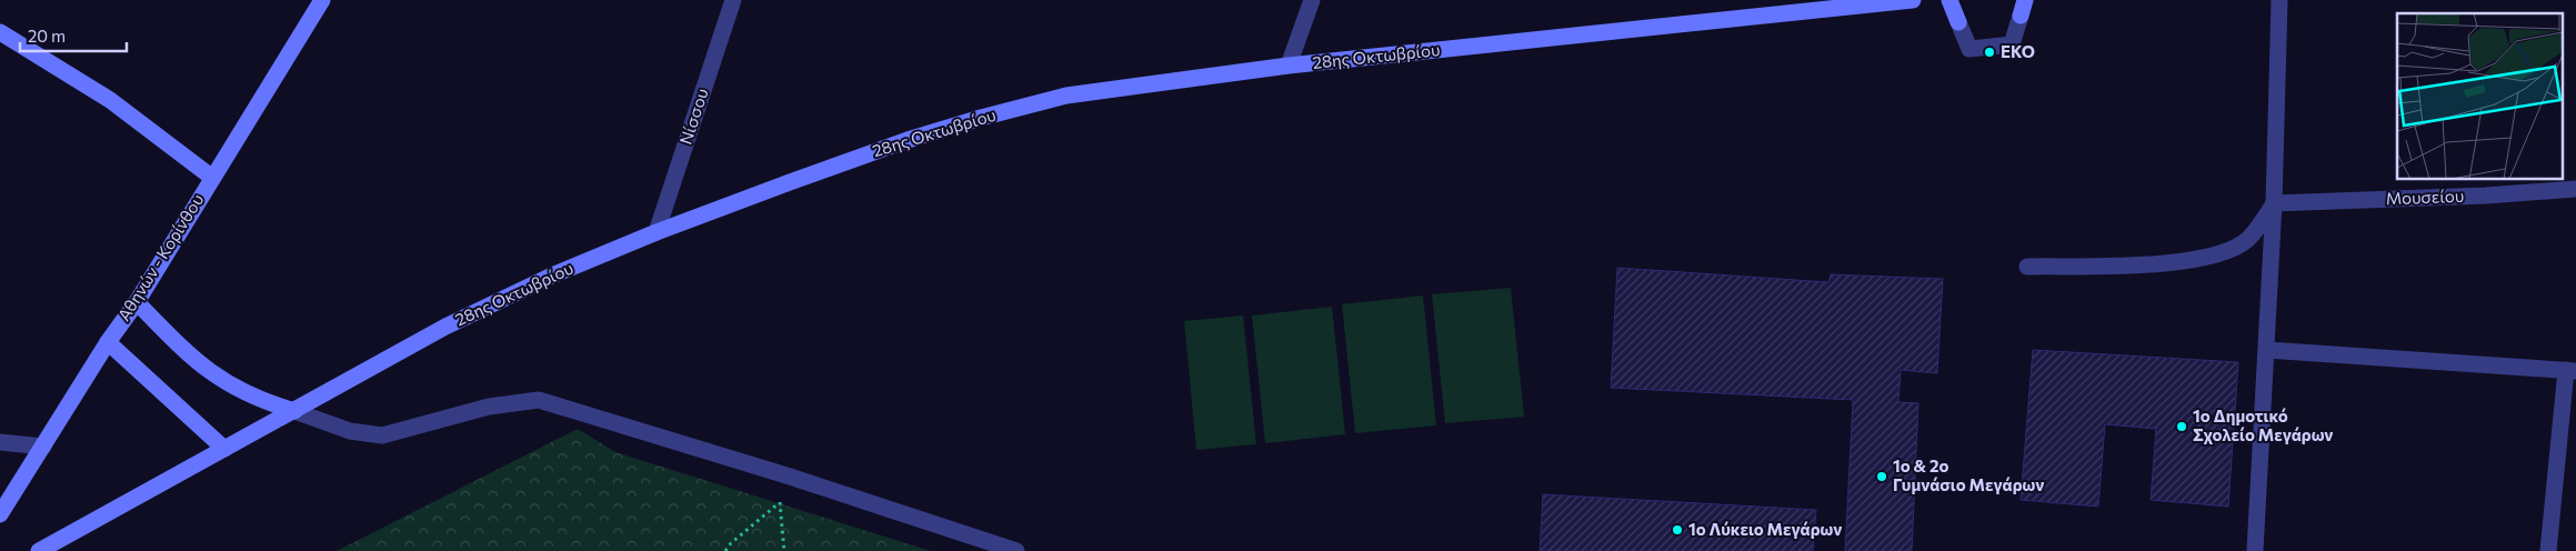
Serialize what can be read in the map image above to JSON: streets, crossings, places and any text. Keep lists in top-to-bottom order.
{
  "streets": {
    "street": [
      "28ης Οκτωβρίου",
      "Νίσσου",
      "Μουσείου",
      "Αθηνών - Κορίνθου"
    ]
  },
  "crossings": [
    ["28ης Οκτωβρίου", "Νίσσου"]
  ],
  "places": [
    "EKO",
    "1ο Δημοτικό Σχολείο Μεγάρων",
    "1ο & 2ο Γυμνάσιο Μεγάρων",
    "1ο Λύκειο Μεγάρων"
  ],
  "scale_bar": "20 m"
}
